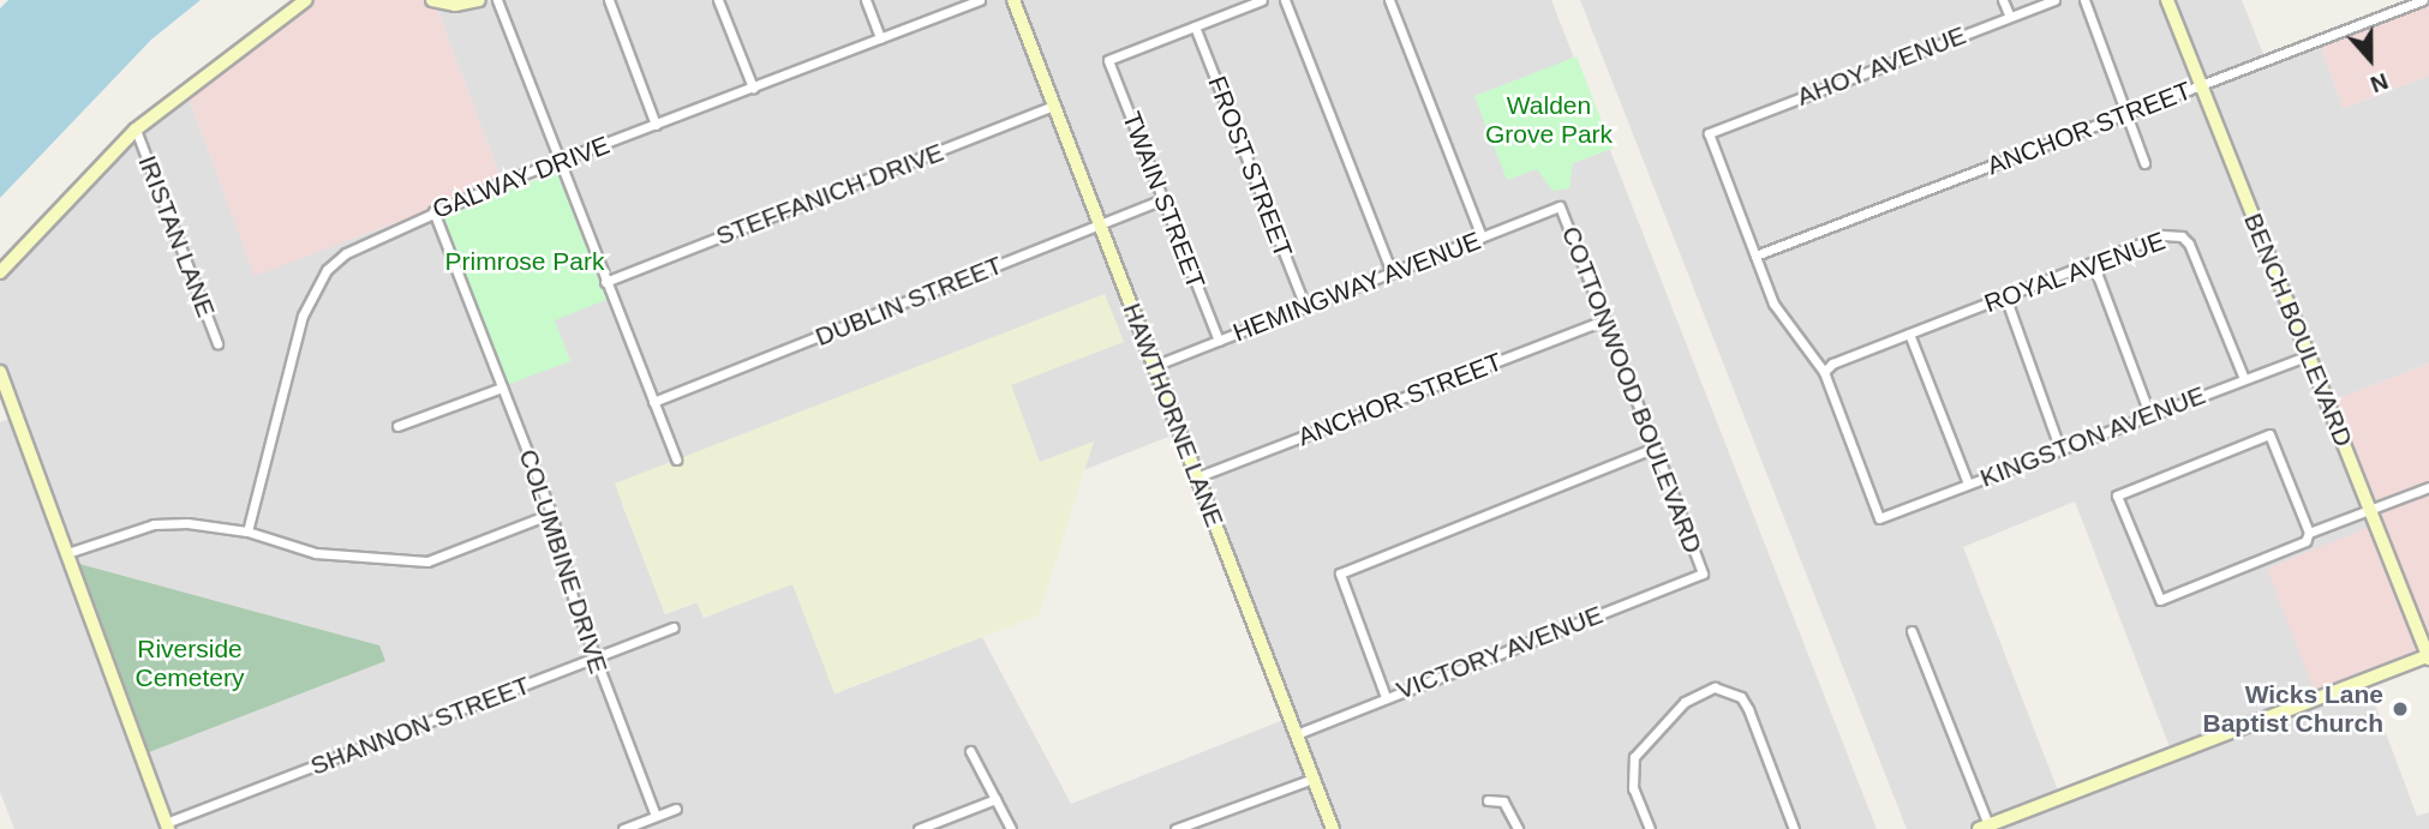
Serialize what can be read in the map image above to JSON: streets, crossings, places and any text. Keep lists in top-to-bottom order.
{
  "streets": {
    "street": [
      "AHOY AVENUE",
      "ANCHOR STREET",
      "FROST STREET",
      "GALWAY DRIVE",
      "STEFFANICH DRIVE",
      "TWAIN STREET",
      "IRISTAN LANE",
      "ROYAL AVENUE",
      "HEMINGWAY AVENUE",
      "DUBLIN STREET",
      "BENCH BOULEVARD",
      "COTTONWOOD BOULEVARD",
      "HAWTHORNE LANE",
      "KINGSTON AVENUE",
      "COLUMBINE DRIVE",
      "VICTORY AVENUE",
      "SHANNON STREET"
    ]
  },
  "crossings": [
    ["AHOY AVENUE", "ANCHOR STREET"],
    ["ANCHOR STREET", "BENCH BOULEVARD"],
    ["ANCHOR STREET", "COTTONWOOD BOULEVARD"],
    ["ANCHOR STREET", "HAWTHORNE LANE"],
    ["FROST STREET", "TWAIN STREET"],
    ["FROST STREET", "HEMINGWAY AVENUE"],
    ["GALWAY DRIVE", "COLUMBINE DRIVE"],
    ["STEFFANICH DRIVE", "HAWTHORNE LANE"],
    ["TWAIN STREET", "HEMINGWAY AVENUE"],
    ["TWAIN STREET", "DUBLIN STREET"],
    ["ROYAL AVENUE", "KINGSTON AVENUE"],
    ["HEMINGWAY AVENUE", "COTTONWOOD BOULEVARD"],
    ["HEMINGWAY AVENUE", "HAWTHORNE LANE"],
    ["DUBLIN STREET", "HAWTHORNE LANE"],
    ["BENCH BOULEVARD", "KINGSTON AVENUE"],
    ["COTTONWOOD BOULEVARD", "VICTORY AVENUE"],
    ["HAWTHORNE LANE", "VICTORY AVENUE"],
    ["COLUMBINE DRIVE", "SHANNON STREET"]
  ],
  "parks": ["Walden Grove Park", "Primrose Park", "Riverside Cemetery"],
  "places": ["Wicks Lane Baptist Church"],
  "north": "bottom"
}
